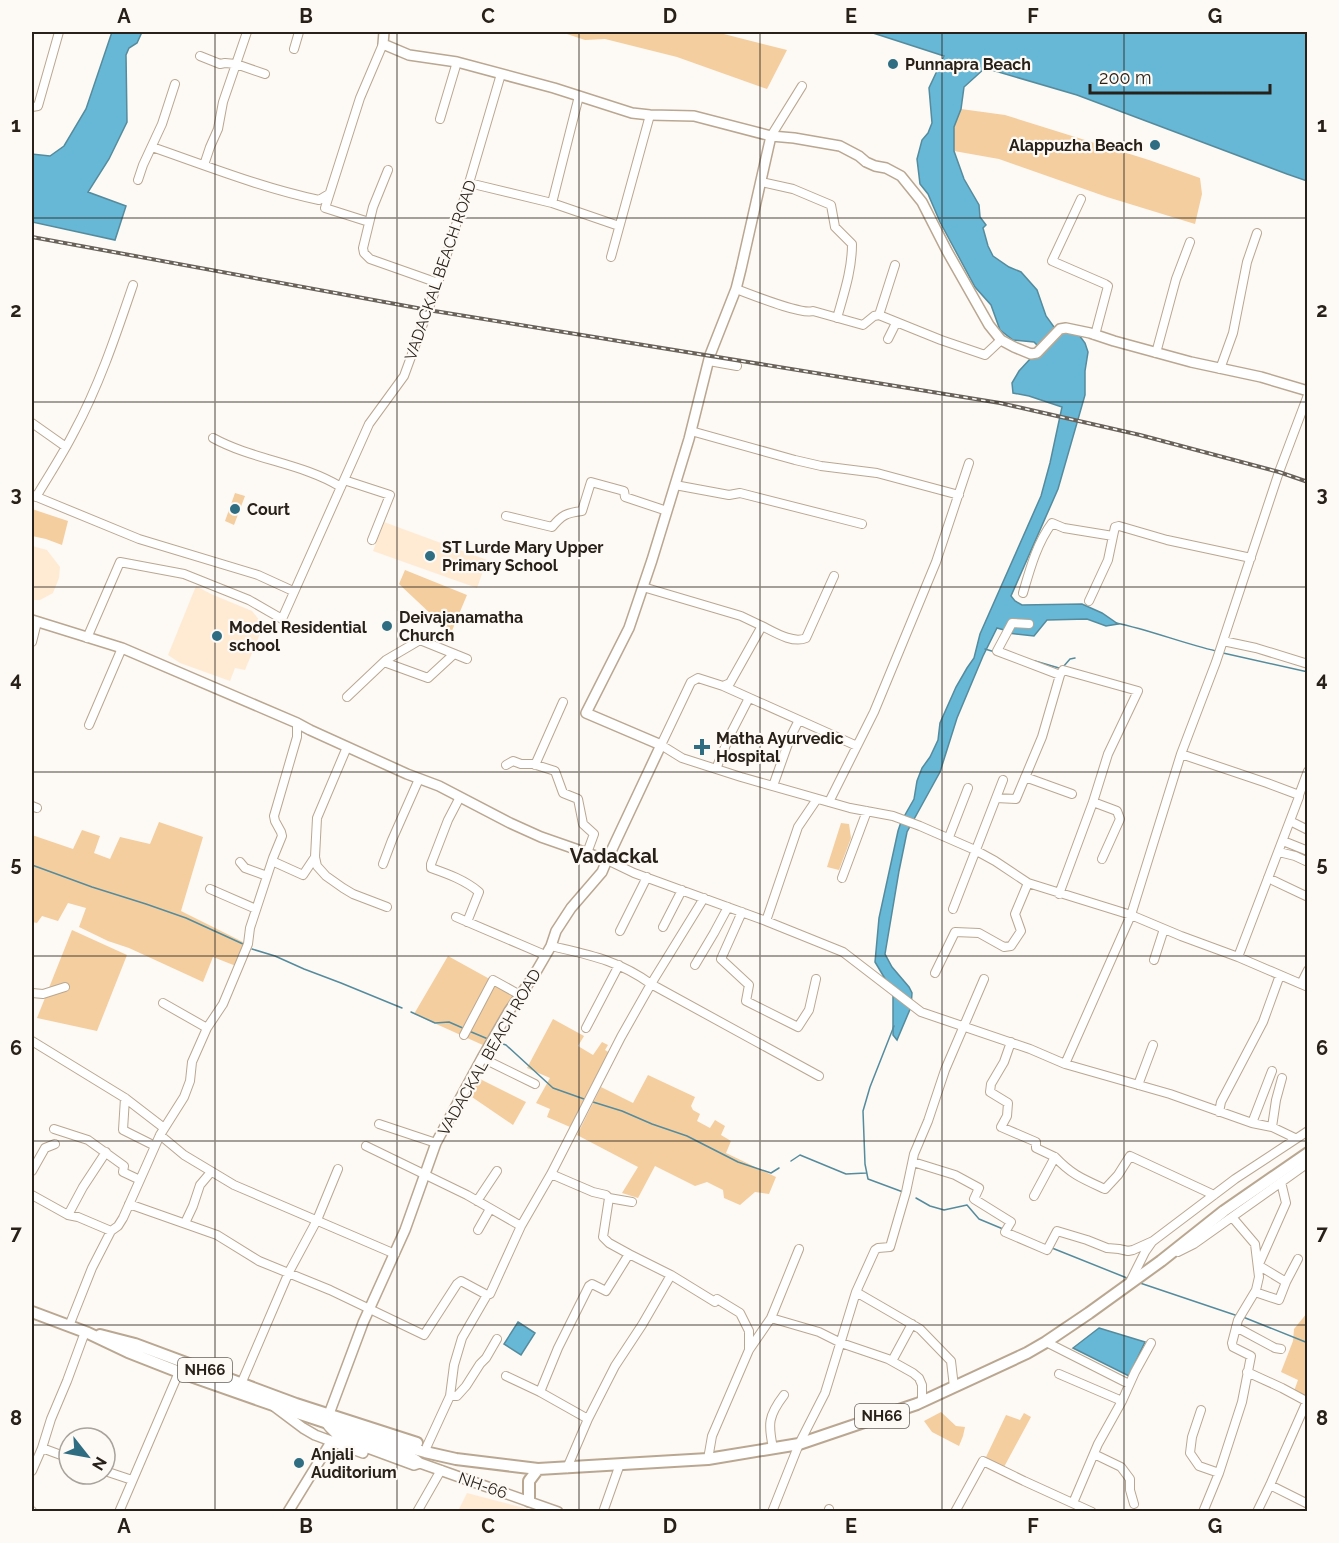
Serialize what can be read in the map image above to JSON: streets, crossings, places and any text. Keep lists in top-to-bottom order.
{
  "streets": {
    "highway": ["NH66"],
    "main road": ["VADACKAL BEACH ROAD", "NH-66"]
  },
  "crossings": [
    ["VADACKAL BEACH ROAD", "NH66"]
  ],
  "districts": ["Vadackal"],
  "places": {
    "other": [
      "Punnapra Beach",
      "Alappuzha Beach",
      "Court",
      "ST Lurde Mary Upper Primary School",
      "Deivajanamatha Church",
      "Model Residential school",
      "Anjali Auditorium"
    ],
    "health": ["Matha Ayurvedic Hospital"]
  },
  "scale_bar": "200 m",
  "north": "bottom right",
  "grid": {
    "columns": [
      "A",
      "B",
      "C",
      "D",
      "E",
      "F",
      "G"
    ],
    "rows": [
      "1",
      "2",
      "3",
      "4",
      "5",
      "6",
      "7",
      "8"
    ]
  }
}
